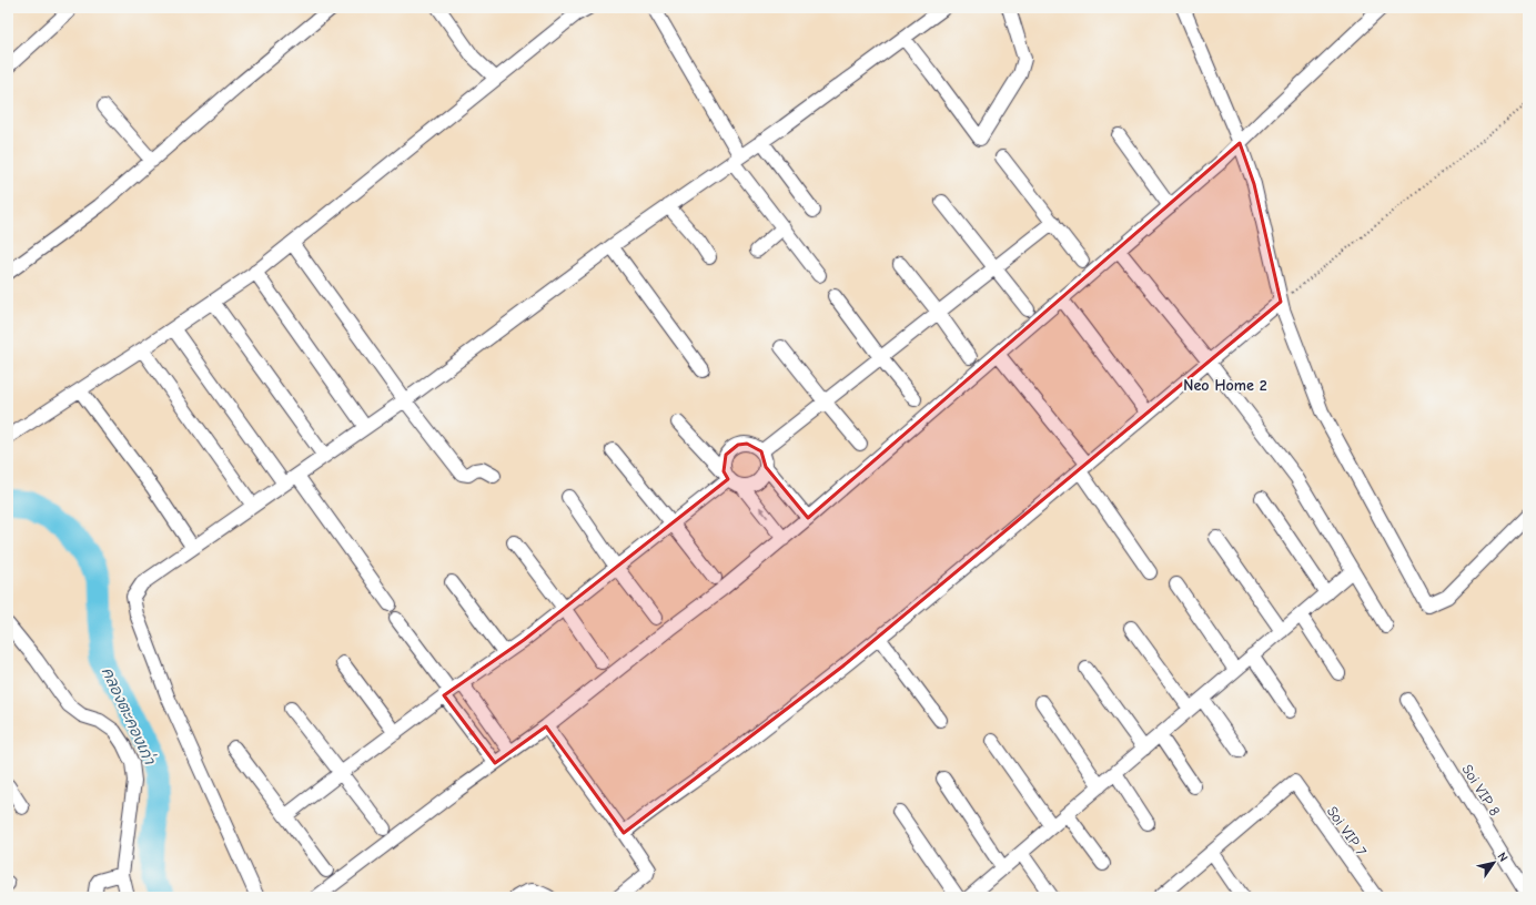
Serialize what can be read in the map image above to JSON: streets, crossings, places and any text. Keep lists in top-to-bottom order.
{
  "streets": {
    "street": ["Soi VIP 8", "Soi VIP 7"]
  },
  "districts": ["Neo Home 2"],
  "water": ["คลองตะคองเก่า"],
  "north": "top right"
}
